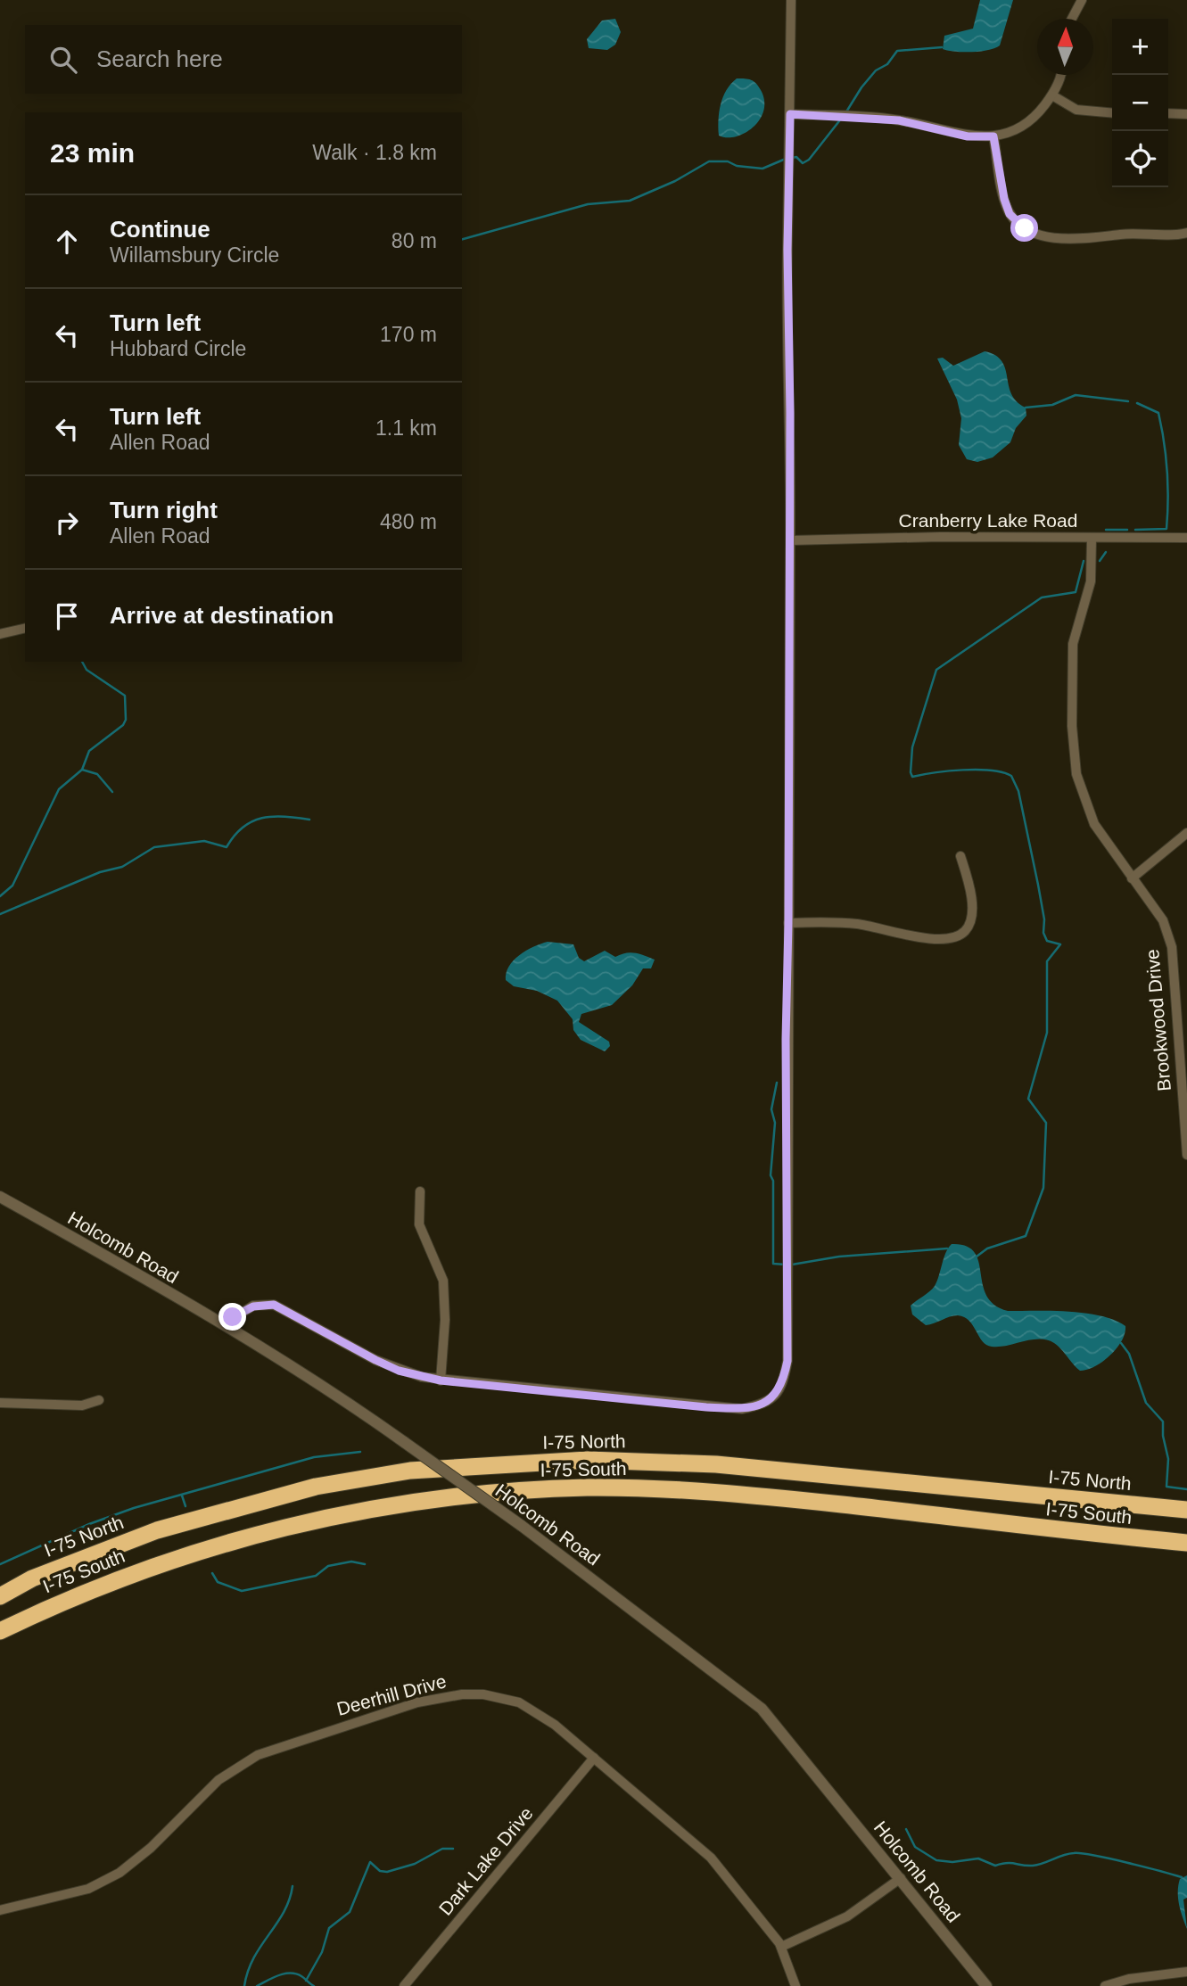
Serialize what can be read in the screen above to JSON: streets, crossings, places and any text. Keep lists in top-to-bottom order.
{
  "streets": {
    "highway": ["I-75 North", "I-75 South"],
    "street": [
      "Cranberry Lake Road",
      "Brookwood Drive",
      "Holcomb Road",
      "Deerhill Drive",
      "Dark Lake Drive"
    ]
  },
  "crossings": [
    ["Cranberry Lake Road", "Brookwood Drive"],
    ["Deerhill Drive", "Dark Lake Drive"]
  ],
  "north": "top",
  "page": {
    "map_buttons": ["+", "−"],
    "search": "Search here",
    "heading": ["23 min", "Walk · 1.8 km"],
    "list": [
      ["Continue", "Willamsbury Circle", "80 m"],
      ["Turn left", "Hubbard Circle", "170 m"],
      ["Turn left", "Allen Road", "1.1 km"],
      ["Turn right", "Allen Road", "480 m"],
      "Arrive at destination"
    ]
  }
}
